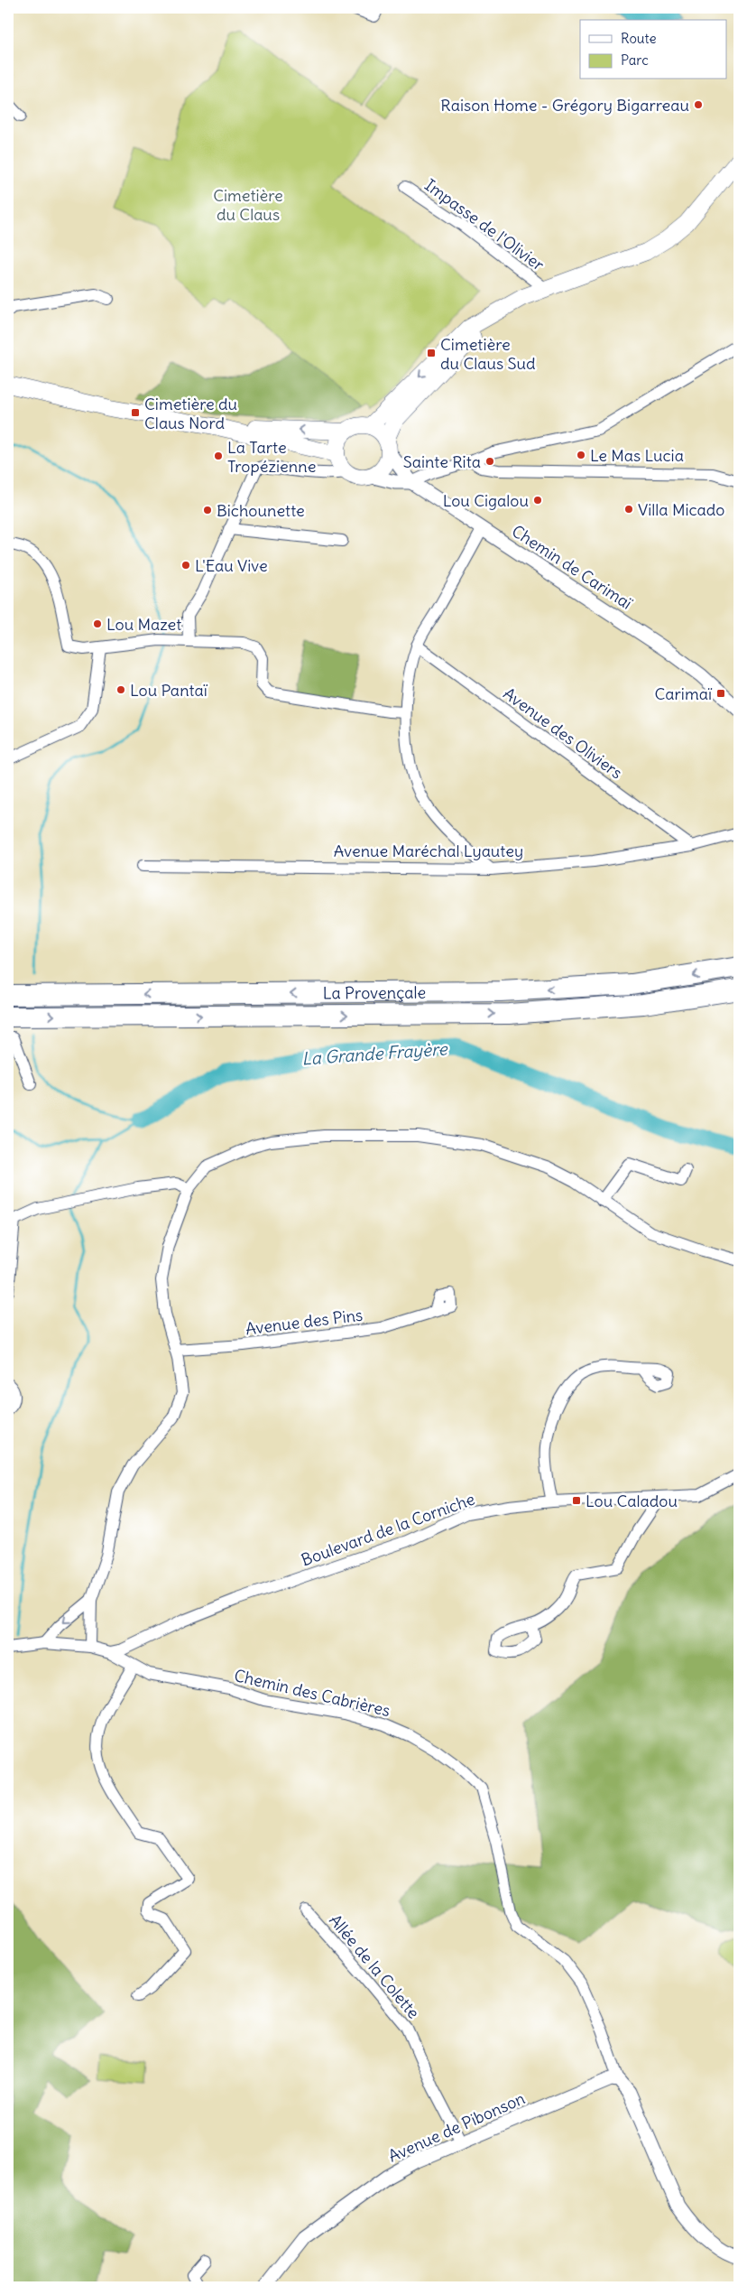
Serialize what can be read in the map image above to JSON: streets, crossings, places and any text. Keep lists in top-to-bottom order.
{
  "streets": {
    "highway": ["La Provençale"],
    "street": [
      "Impasse de l'Olivier",
      "Chemin de Carimaï",
      "Avenue des Oliviers",
      "Avenue Maréchal Lyautey",
      "Avenue des Pins",
      "Boulevard de la Corniche",
      "Chemin des Cabrières",
      "Allée de la Colette",
      "Avenue de Pibonson"
    ]
  },
  "crossings": [
    ["Avenue des Oliviers", "Avenue Maréchal Lyautey"],
    ["Boulevard de la Corniche", "Chemin des Cabrières"],
    ["Chemin des Cabrières", "Avenue de Pibonson"],
    ["Allée de la Colette", "Avenue de Pibonson"]
  ],
  "water": ["La Grande Frayère"],
  "parks": ["Cimetière du Claus"],
  "places": {
    "other": [
      "Raison Home - Grégory Bigarreau",
      "Le Mas Lucia",
      "La Tarte Tropézienne",
      "Sainte Rita",
      "Lou Cigalou",
      "Villa Micado",
      "Bichounette",
      "L'Eau Vive",
      "Lou Mazet",
      "Lou Pantaï"
    ],
    "transit": [
      "Cimetière du Claus Sud",
      "Cimetière du Claus Nord",
      "Carimaï",
      "Lou Caladou"
    ]
  },
  "legend": ["Route", "Parc"]
}
